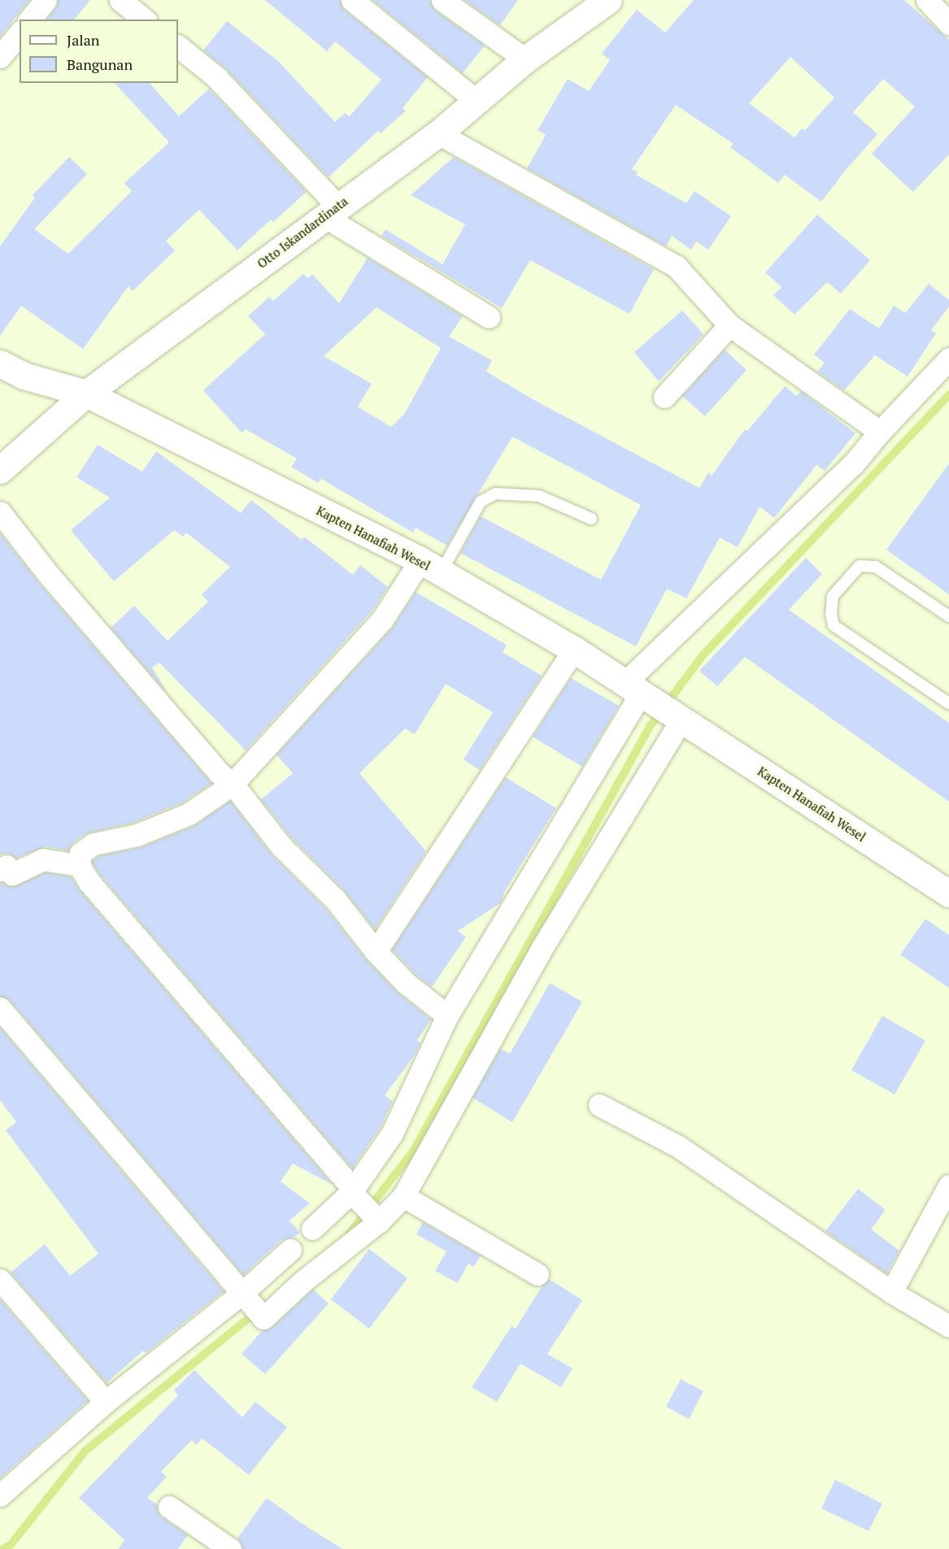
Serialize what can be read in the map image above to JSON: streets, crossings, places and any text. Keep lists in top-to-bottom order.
{
  "streets": {
    "main road": ["Otto Iskandardinata", "Kapten Hanafiah Wesel"]
  },
  "crossings": [
    ["Otto Iskandardinata", "Kapten Hanafiah Wesel"]
  ],
  "legend": ["Jalan", "Bangunan"]
}
